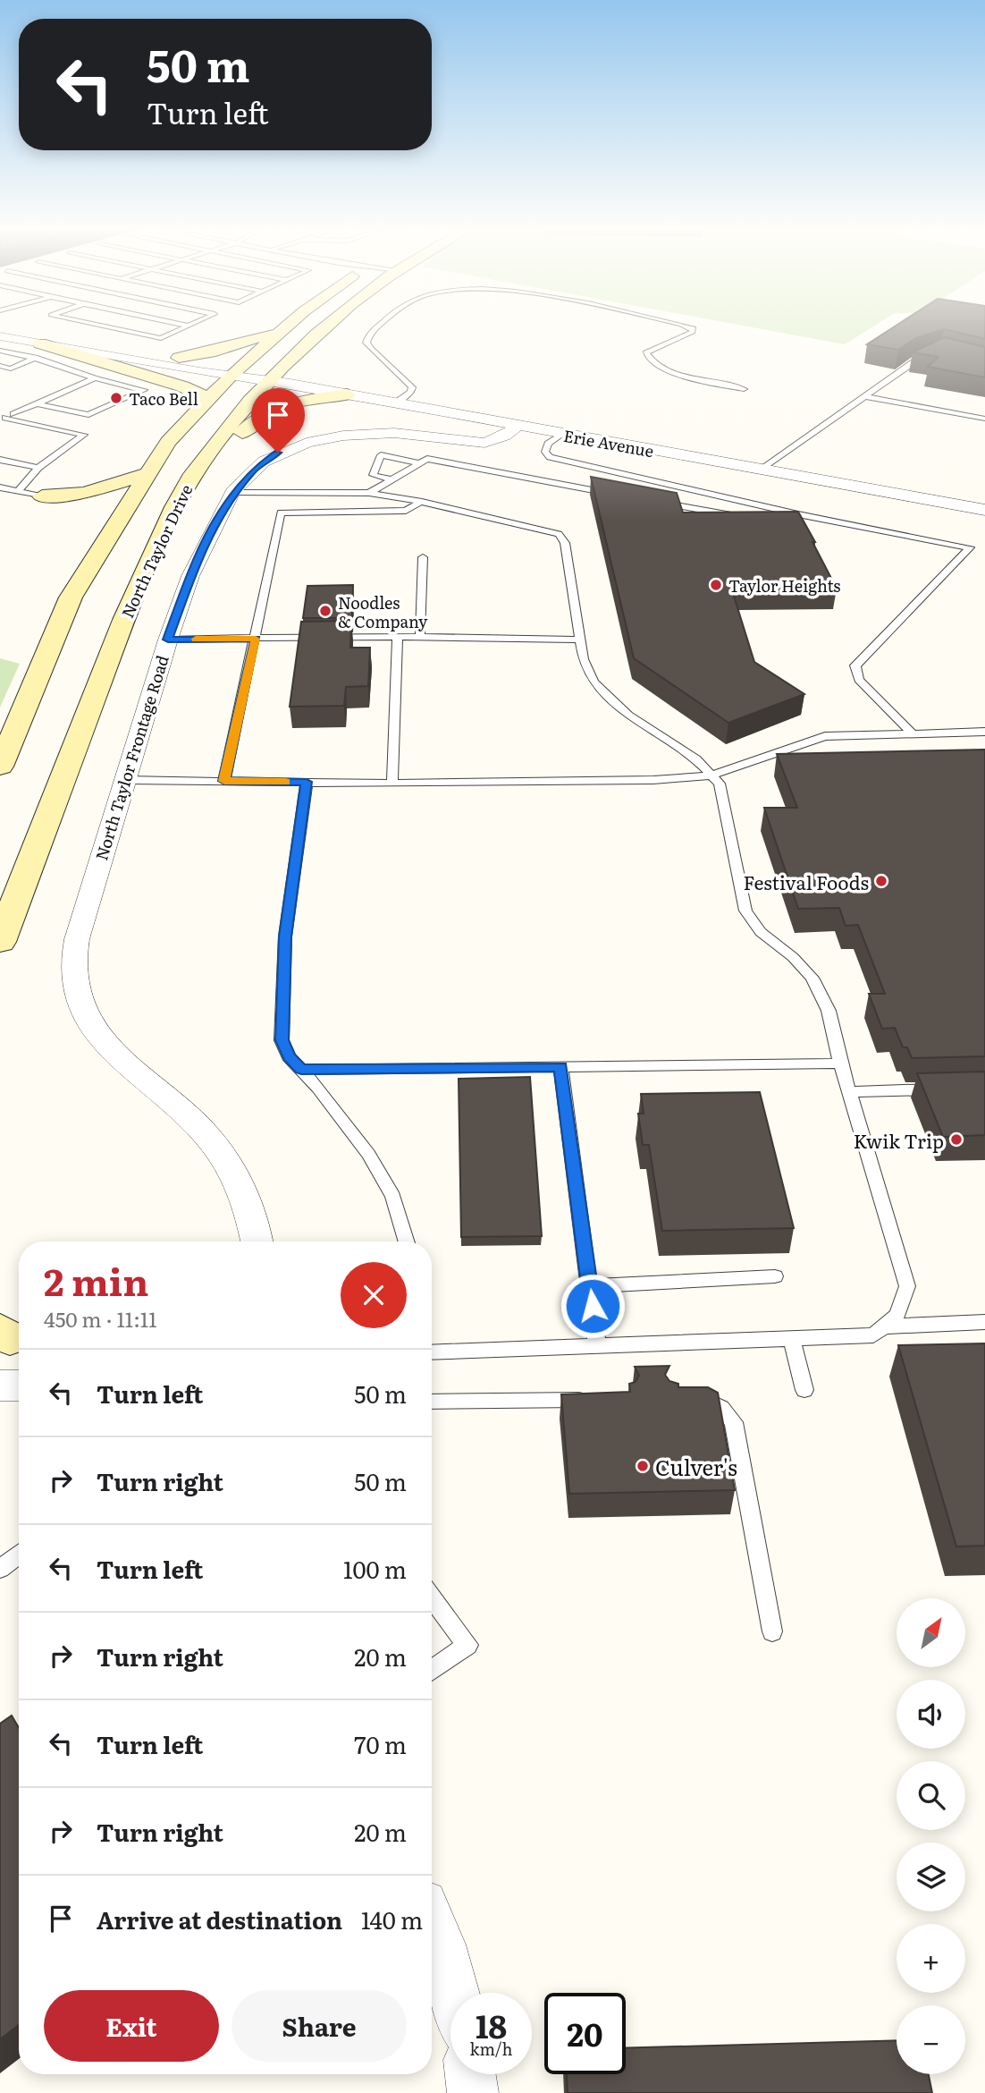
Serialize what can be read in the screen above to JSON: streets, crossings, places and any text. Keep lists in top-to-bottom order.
{
  "streets": {
    "main road": ["North Taylor Drive"],
    "street": ["Erie Avenue", "North Taylor Frontage Road"]
  },
  "crossings": [
    ["Erie Avenue", "North Taylor Drive"],
    ["Erie Avenue", "North Taylor Frontage Road"]
  ],
  "places": [
    "Taco Bell",
    "Taylor Heights",
    "Noodles & Company",
    "Festival Foods",
    "Kwik Trip",
    "Culver's"
  ],
  "north": "top right",
  "page": {
    "turn": ["50 m", "Turn left"],
    "heading": ["2 min", "450 m · 11:11"],
    "list": [
      {
        "name": "Turn left",
        "value": "50 m"
      },
      {
        "name": "Turn right",
        "value": "50 m"
      },
      {
        "name": "Turn left",
        "value": "100 m"
      },
      {
        "name": "Turn right",
        "value": "20 m"
      },
      {
        "name": "Turn left",
        "value": "70 m"
      },
      {
        "name": "Turn right",
        "value": "20 m"
      },
      {
        "name": "Arrive at destination",
        "value": "140 m"
      }
    ],
    "map_buttons": ["+", "−"],
    "buttons": ["Exit", "Share"],
    "speed": "18 km/h",
    "limit": "20"
  }
}
